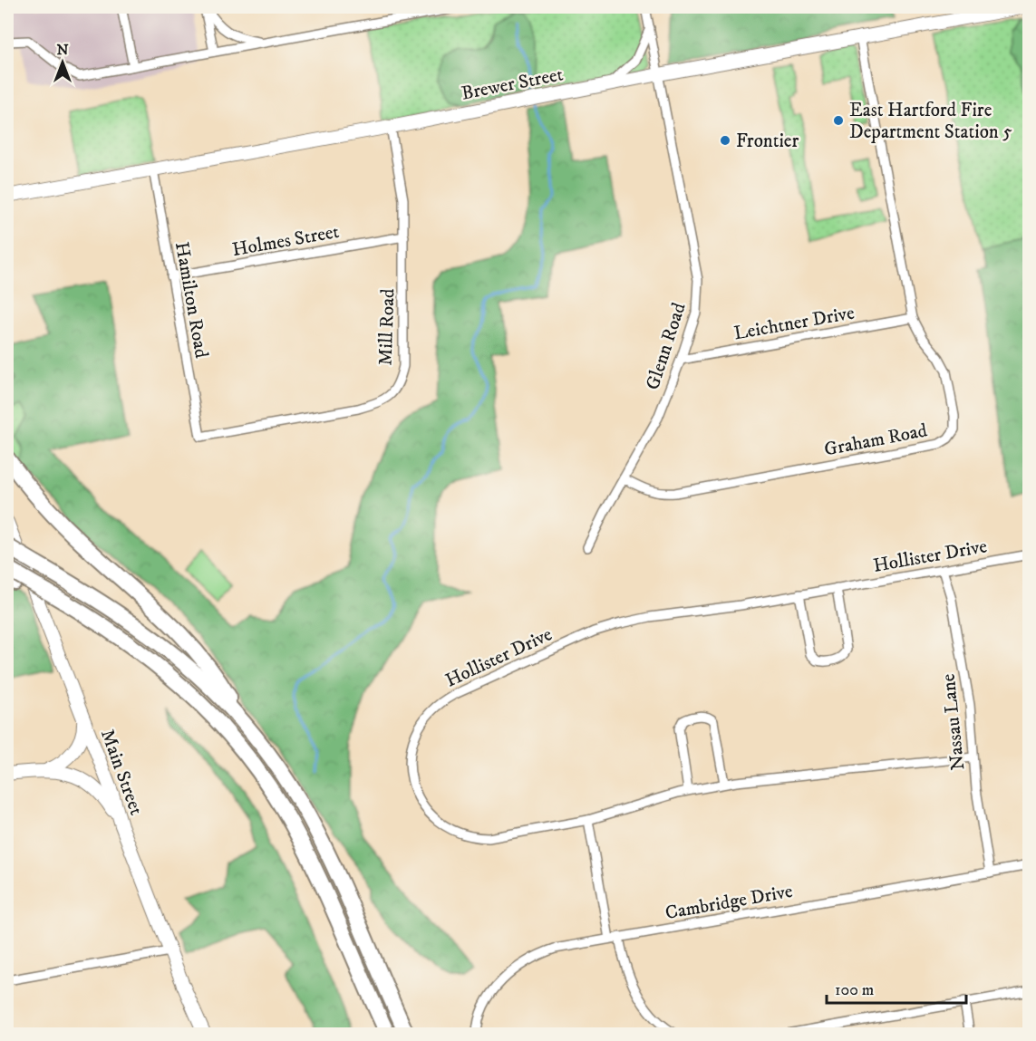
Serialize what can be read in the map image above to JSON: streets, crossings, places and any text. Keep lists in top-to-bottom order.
{
  "streets": {
    "main road": ["Brewer Street", "Main Street"],
    "street": [
      "Holmes Street",
      "Hamilton Road",
      "Leichtner Drive",
      "Mill Road",
      "Glenn Road",
      "Graham Road",
      "Hollister Drive",
      "Nassau Lane",
      "Cambridge Drive"
    ]
  },
  "crossings": [
    ["Brewer Street", "Hamilton Road"],
    ["Brewer Street", "Mill Road"],
    ["Brewer Street", "Glenn Road"],
    ["Brewer Street", "Graham Road"],
    ["Holmes Street", "Hamilton Road"],
    ["Holmes Street", "Mill Road"],
    ["Hamilton Road", "Mill Road"],
    ["Leichtner Drive", "Glenn Road"],
    ["Leichtner Drive", "Graham Road"],
    ["Glenn Road", "Graham Road"],
    ["Hollister Drive", "Nassau Lane"],
    ["Nassau Lane", "Cambridge Drive"]
  ],
  "places": ["East Hartford Fire Department Station 5", "Frontier"],
  "scale_bar": "100 m",
  "north": "top"
}
